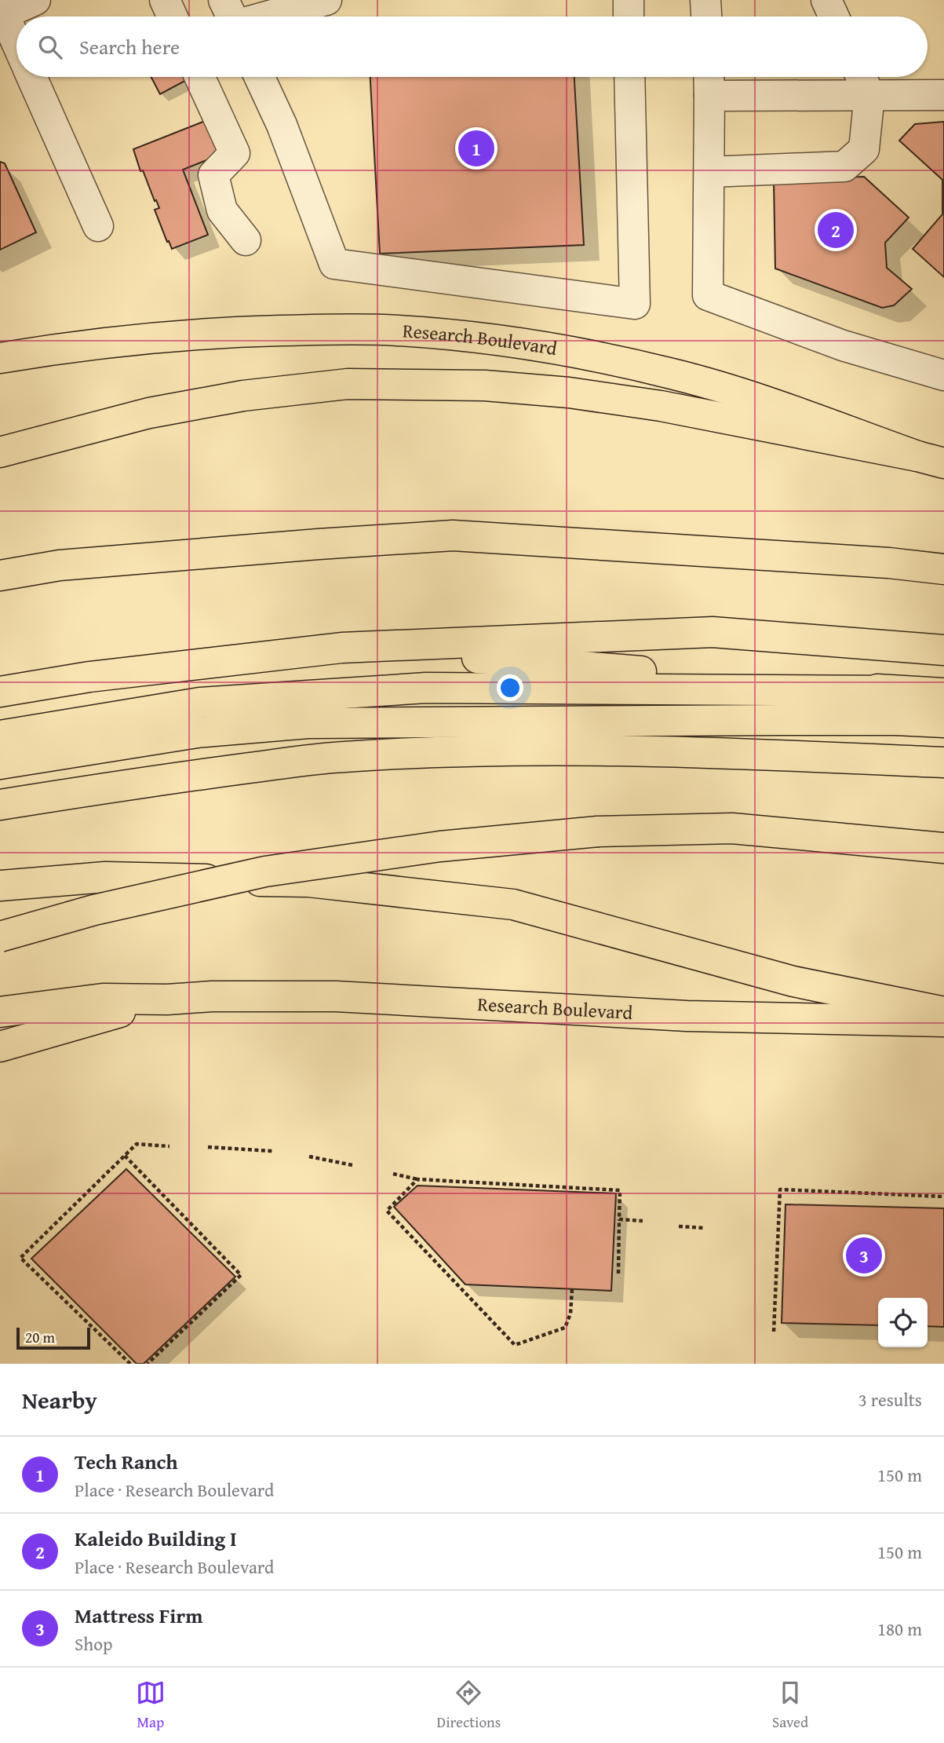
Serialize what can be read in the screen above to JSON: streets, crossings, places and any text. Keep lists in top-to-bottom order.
{
  "streets": {
    "main road": ["Research Boulevard"]
  },
  "scale_bar": "20 m",
  "page": {
    "search": "Search here",
    "pins": ["1", "2", "3"],
    "scale": "20 m",
    "heading": ["Nearby", "3 results"],
    "list": [
      {
        "mark": "1",
        "name": "Tech Ranch",
        "note": "Place · Research Boulevard",
        "value": "150 m"
      },
      {
        "mark": "2",
        "name": "Kaleido Building I",
        "note": "Place · Research Boulevard",
        "value": "150 m"
      },
      {
        "mark": "3",
        "name": "Mattress Firm",
        "note": "Shop",
        "value": "180 m"
      }
    ],
    "nav": ["Map", "Directions", "Saved"]
  }
}
